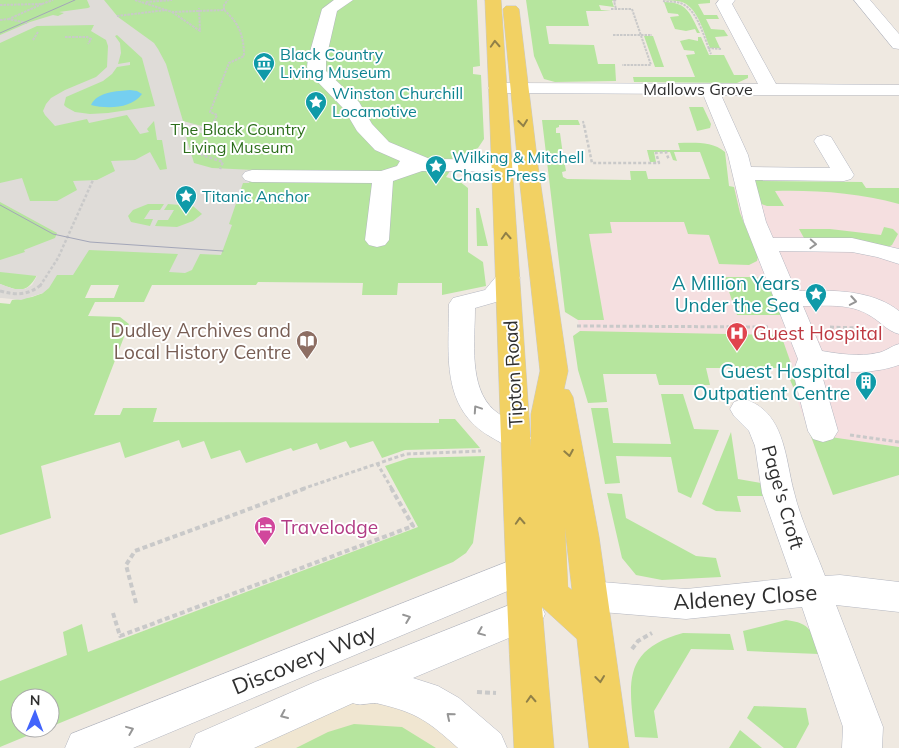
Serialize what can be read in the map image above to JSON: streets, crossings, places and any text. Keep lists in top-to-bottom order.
{
  "streets": {
    "main road": ["Tipton Road"],
    "street": [
      "Mallows Grove",
      "Page's Croft",
      "Aldeney Close",
      "Discovery Way"
    ]
  },
  "crossings": [
    ["Mallows Grove", "Tipton Road"],
    ["Tipton Road", "Aldeney Close"],
    ["Tipton Road", "Discovery Way"],
    ["Page's Croft", "Aldeney Close"]
  ],
  "parks": ["The Black Country Living Museum"],
  "places": {
    "museum": ["Black Country Living Museum"],
    "place": [
      "Winston Churchill Locamotive",
      "Wilking & Mitchell Chasis Press",
      "Titanic Anchor",
      "A Million Years Under the Sea"
    ],
    "hospital": ["Guest Hospital"],
    "library": ["Dudley Archives and Local History Centre"],
    "building": ["Guest Hospital Outpatient Centre"],
    "hotel": ["Travelodge"]
  },
  "north": "top"
}
